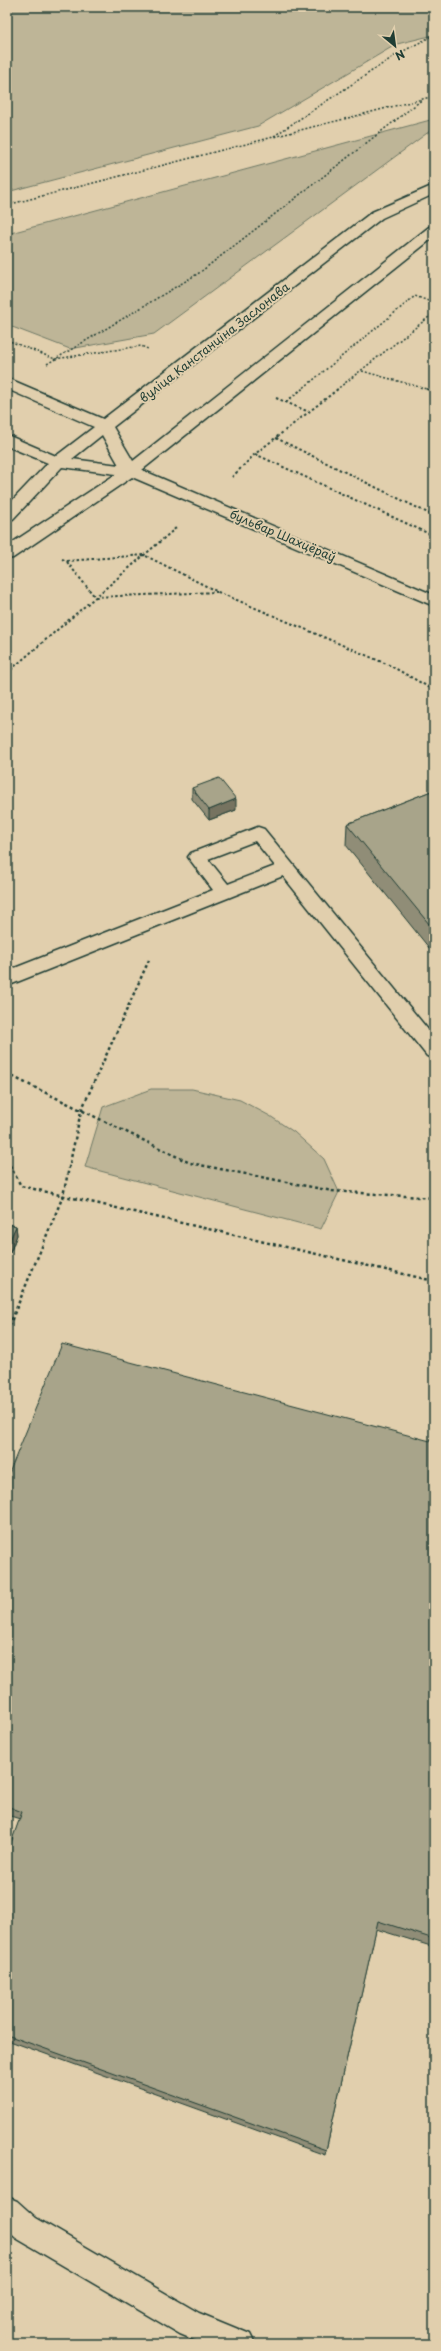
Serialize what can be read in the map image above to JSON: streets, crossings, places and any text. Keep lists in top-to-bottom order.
{
  "streets": {
    "main road": ["вуліца Канстанціна Заслонава", "бульвар Шахцёраў"]
  },
  "crossings": [
    ["вуліца Канстанціна Заслонава", "бульвар Шахцёраў"]
  ],
  "north": "bottom right"
}
